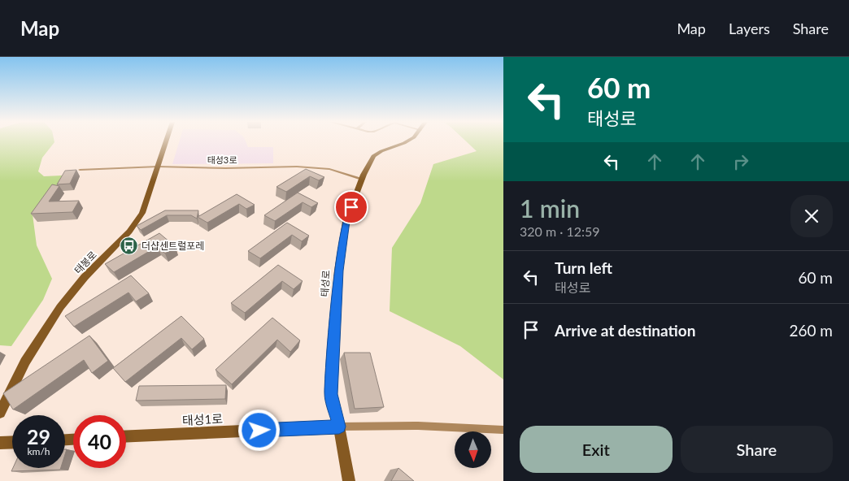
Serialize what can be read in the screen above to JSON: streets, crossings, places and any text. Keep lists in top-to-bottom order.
{
  "streets": {
    "street": [
      "태성3로",
      "태봉로",
      "태성로",
      "태성1로"
    ]
  },
  "crossings": [
    ["태성3로", "태봉로"],
    ["태성3로", "태성로"],
    ["태성로", "태성1로"]
  ],
  "places": {
    "bus stop": ["더샵센트럴포레"]
  },
  "north": "bottom",
  "page": {
    "header": "Map",
    "nav": ["Map", "Layers", "Share"],
    "turn": ["60 m", "태성로"],
    "heading": ["1 min", "320 m · 12:59"],
    "list": [
      {
        "name": "Turn left",
        "note": "태성로",
        "value": "60 m"
      },
      {
        "name": "Arrive at destination",
        "value": "260 m"
      }
    ],
    "speed": "29 km/h",
    "limit": "40",
    "buttons": ["Exit", "Share"]
  }
}
